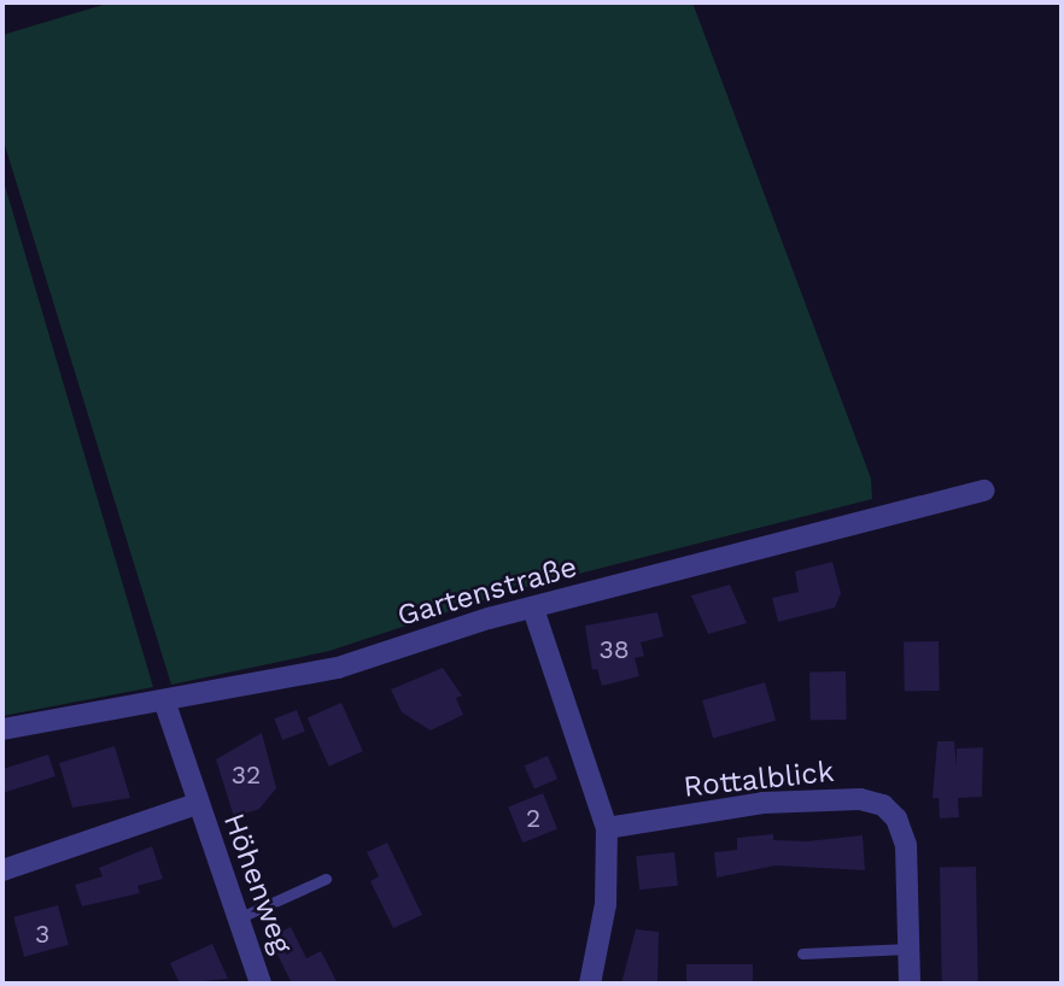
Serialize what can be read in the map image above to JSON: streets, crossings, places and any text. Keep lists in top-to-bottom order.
{
  "streets": {
    "street": ["Gartenstraße", "Rottalblick", "Höhenweg"]
  },
  "crossings": [
    ["Gartenstraße", "Höhenweg"]
  ],
  "house_numbers": [
    "38",
    "32",
    "2",
    "3"
  ]
}
